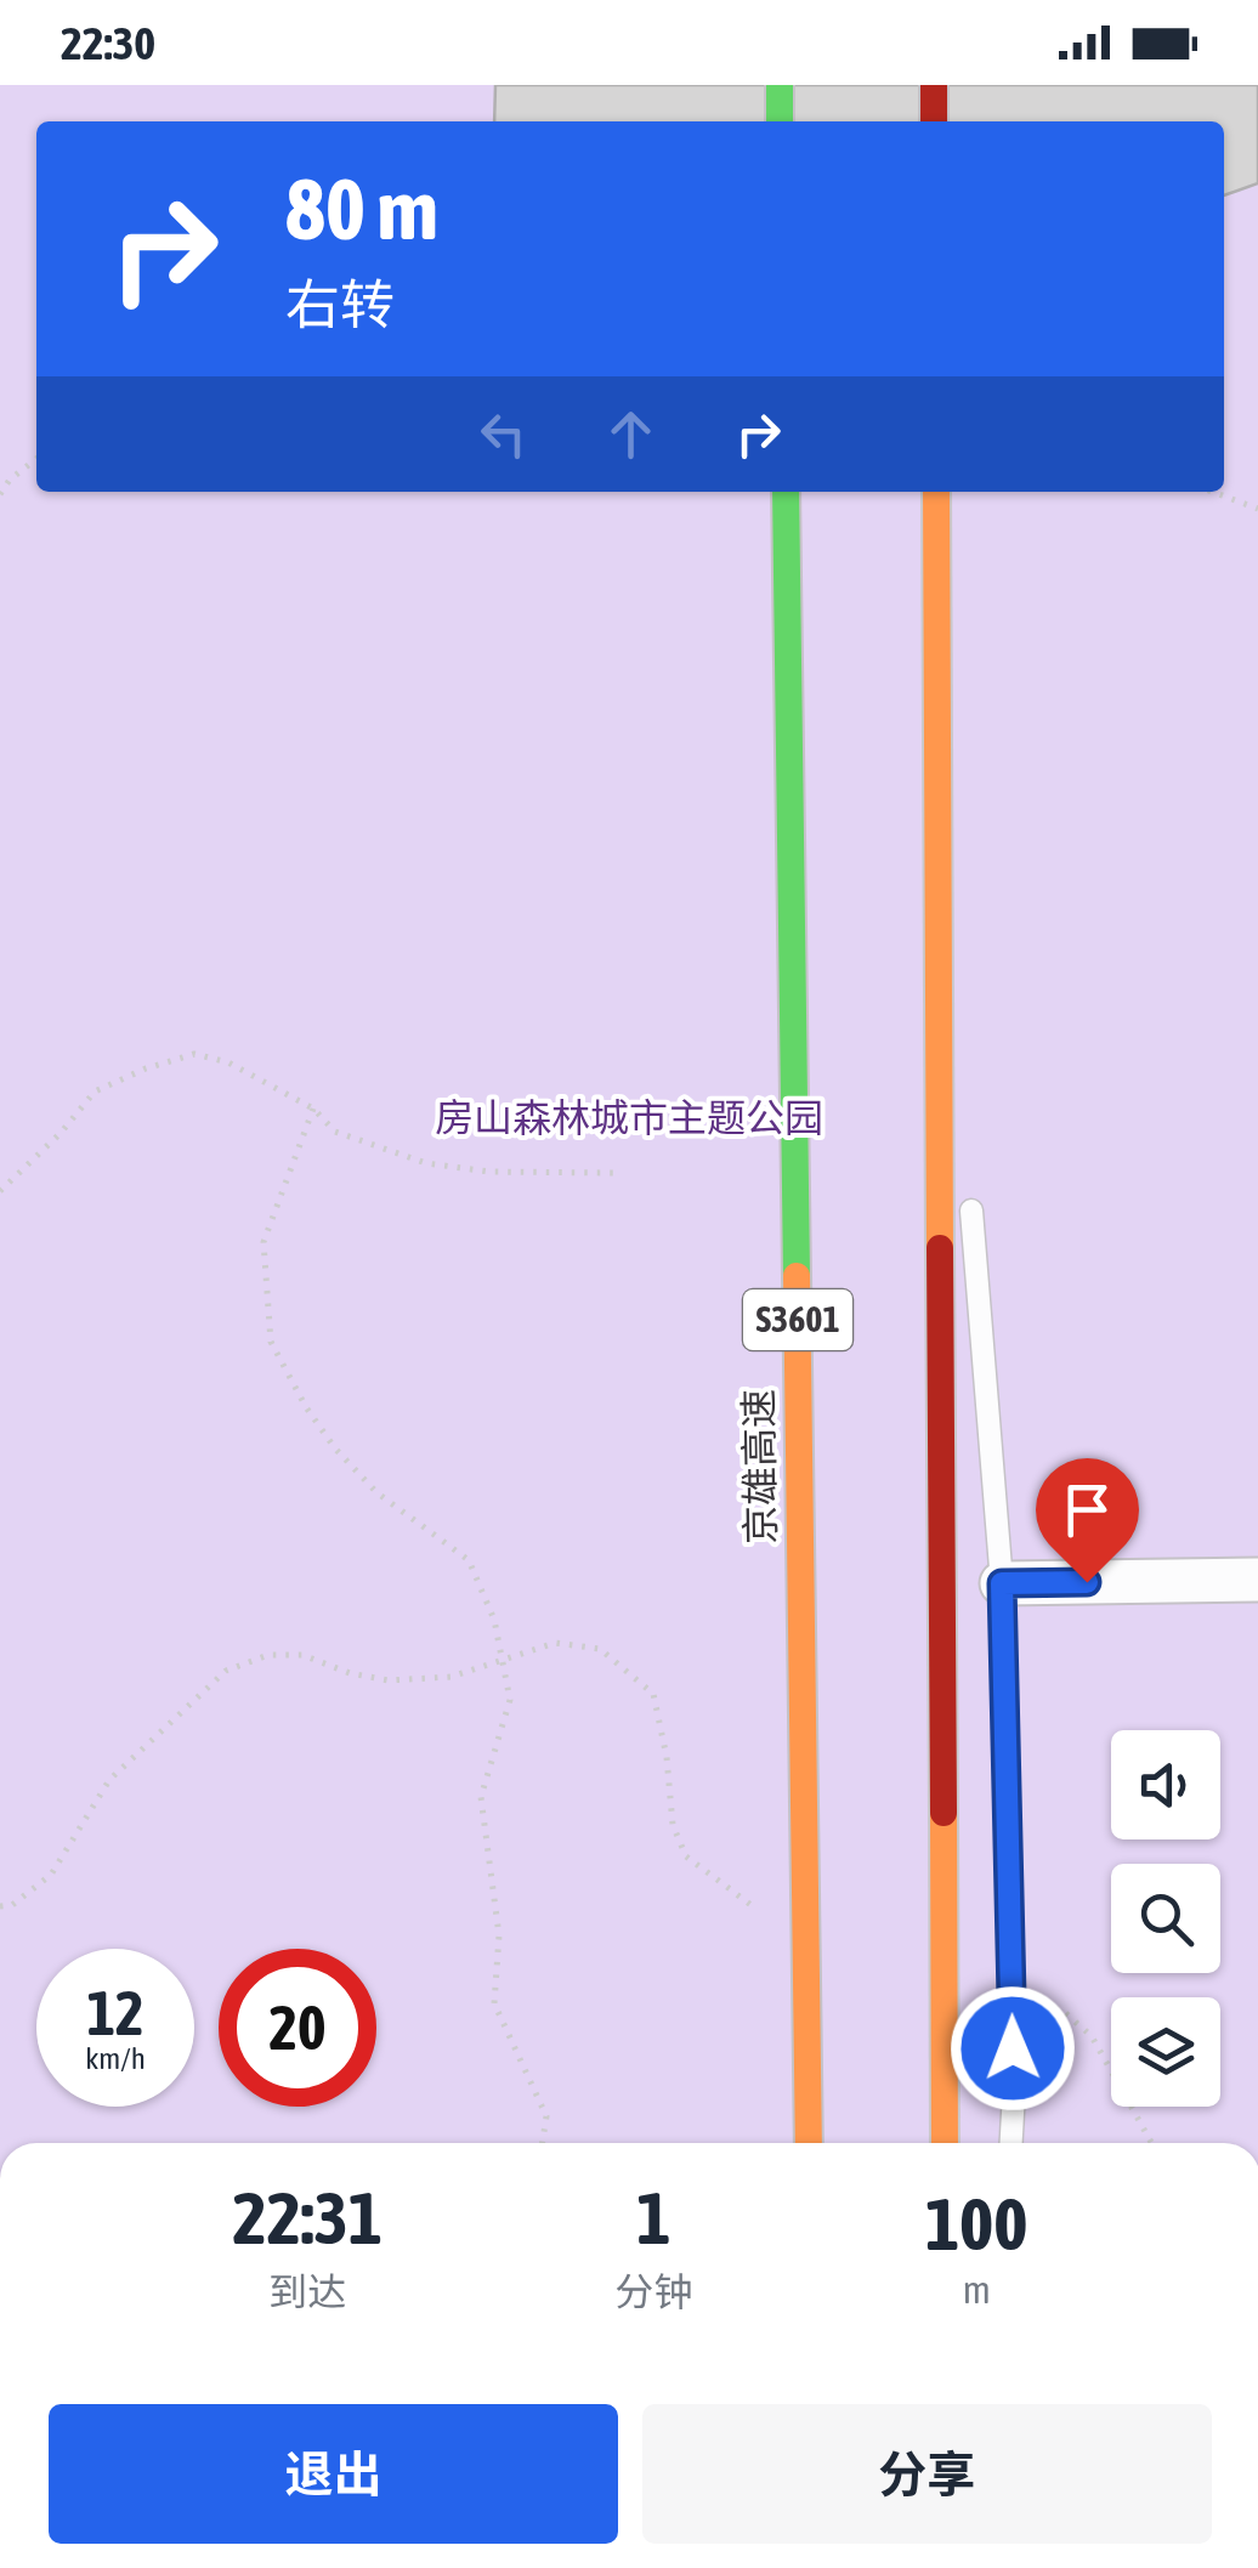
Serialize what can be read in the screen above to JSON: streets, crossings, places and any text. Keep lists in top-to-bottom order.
{
  "streets": {
    "main road": ["S3601", "京雄高速"]
  },
  "parks": ["房山森林城市主题公园"],
  "page": {
    "status": "22:30",
    "turn": ["80 m", "右转"],
    "speed": "12 km/h",
    "limit": "20",
    "eta": [
      "22:31",
      "到达",
      "1",
      "分钟",
      "100",
      "m"
    ],
    "buttons": ["退出", "分享"]
  }
}
